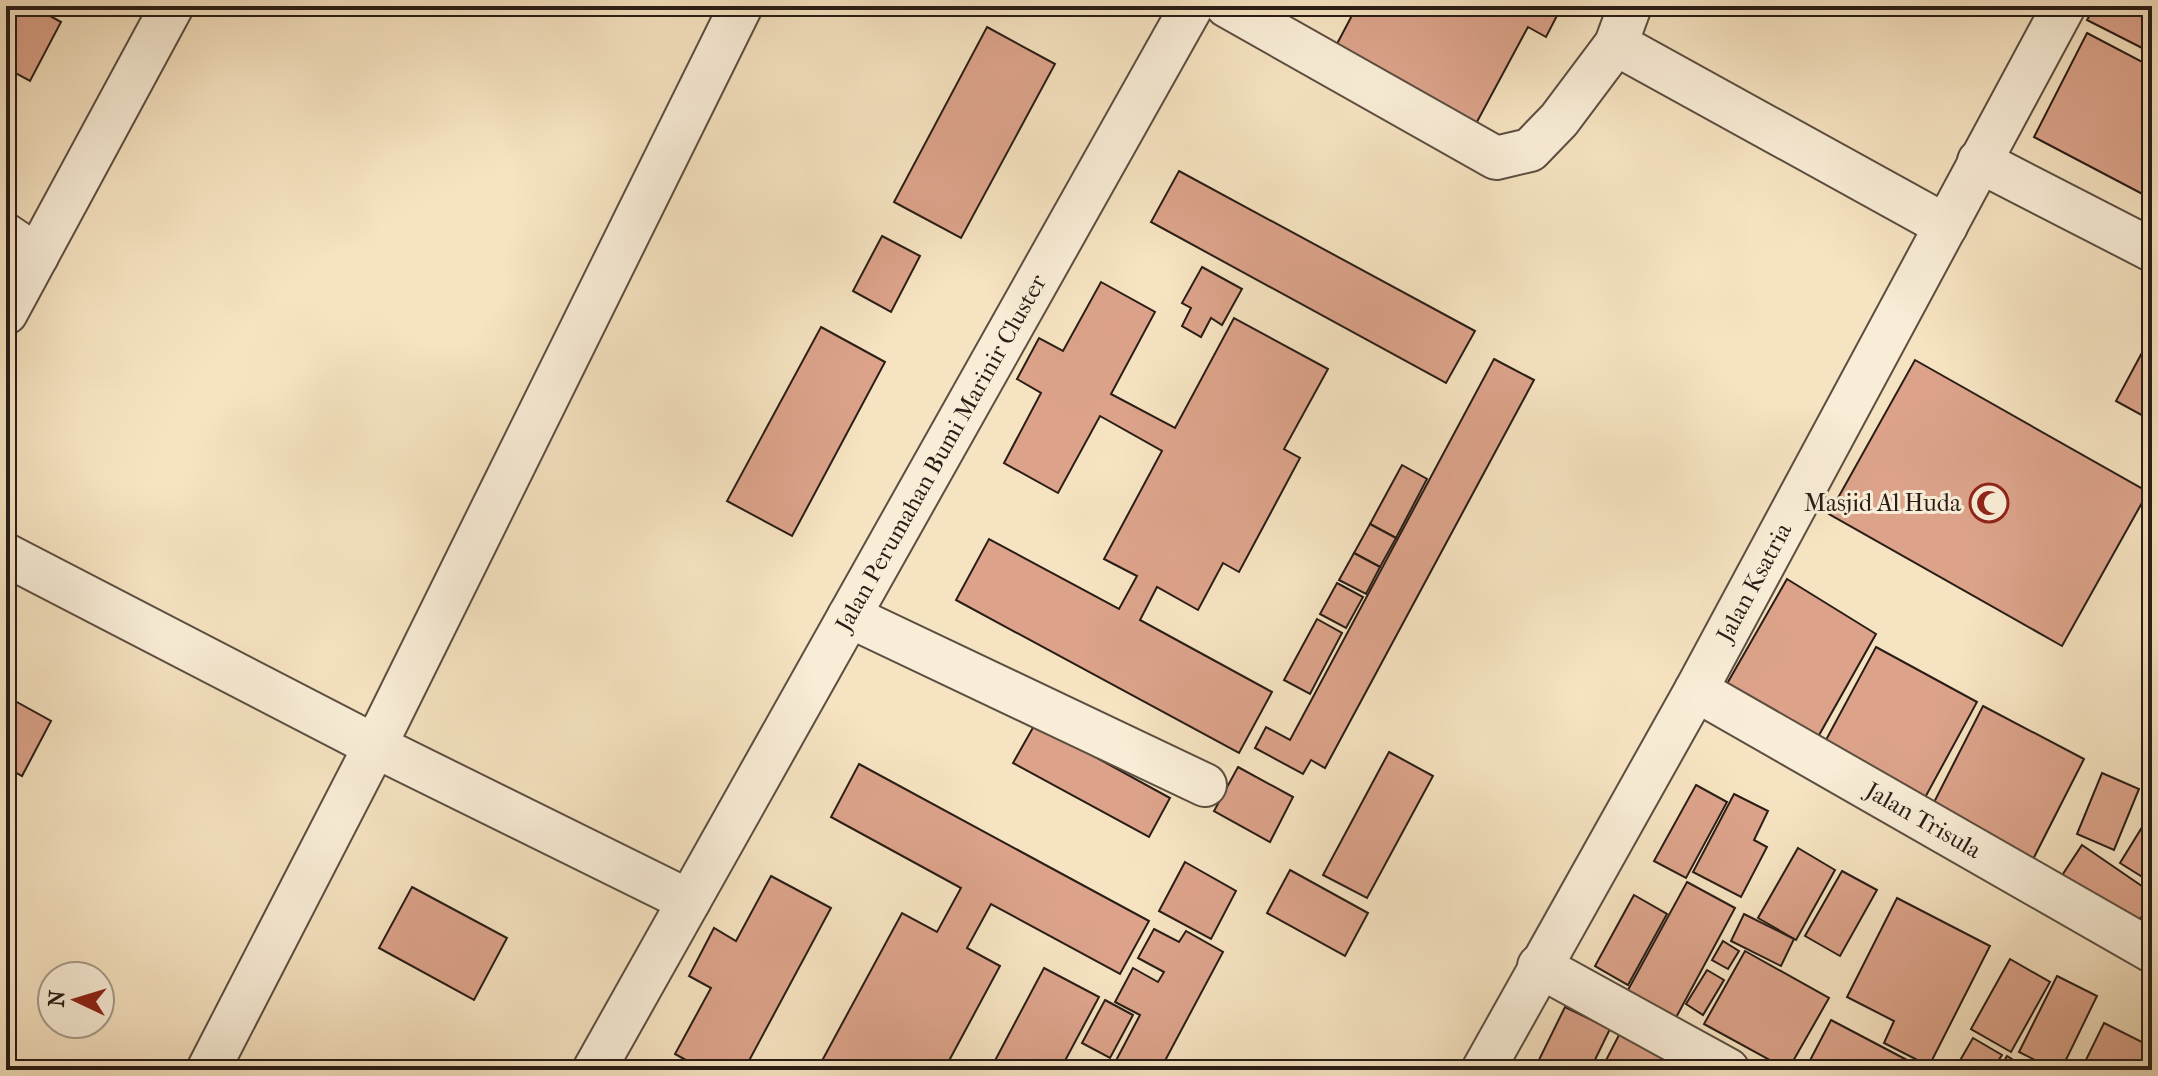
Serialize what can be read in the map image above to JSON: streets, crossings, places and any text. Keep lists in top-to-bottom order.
{
  "streets": {
    "street": ["Jalan Perumahan Bumi Marinir Cluster", "Jalan Ksatria", "Jalan Trisula"]
  },
  "crossings": [
    ["Jalan Ksatria", "Jalan Trisula"]
  ],
  "places": {
    "mosque": ["Masjid Al Huda"]
  },
  "north": "left"
}
